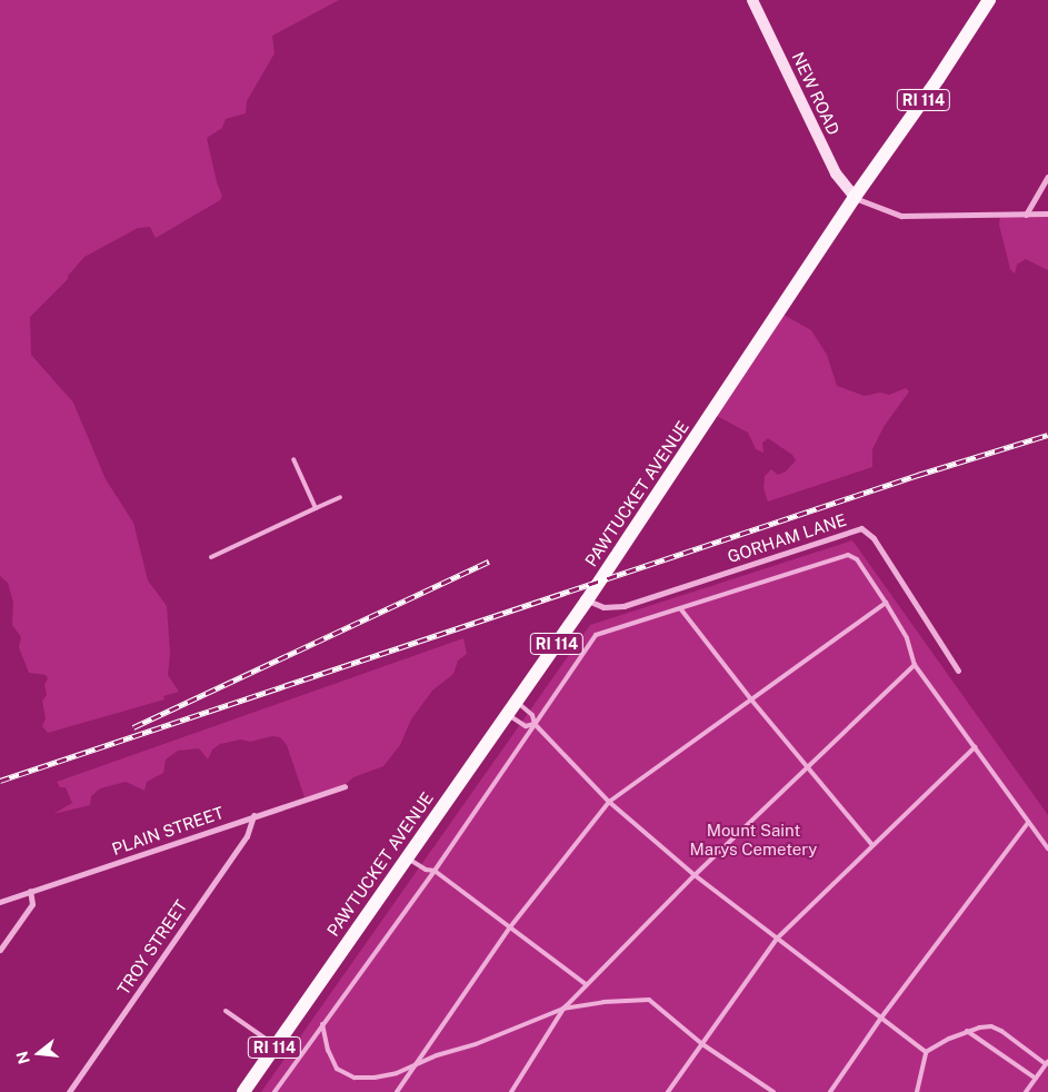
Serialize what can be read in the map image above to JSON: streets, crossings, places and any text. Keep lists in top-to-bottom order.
{
  "streets": {
    "main road": ["RI 114", "PAWTUCKET AVENUE"],
    "street": [
      "NEW ROAD",
      "GORHAM LANE",
      "PLAIN STREET",
      "TROY STREET"
    ]
  },
  "crossings": [
    ["NEW ROAD", "PAWTUCKET AVENUE"],
    ["RI 114", "PAWTUCKET AVENUE"],
    ["PAWTUCKET AVENUE", "GORHAM LANE"],
    ["PLAIN STREET", "TROY STREET"]
  ],
  "parks": ["Mount Saint Marys Cemetery"],
  "north": "left"
}
